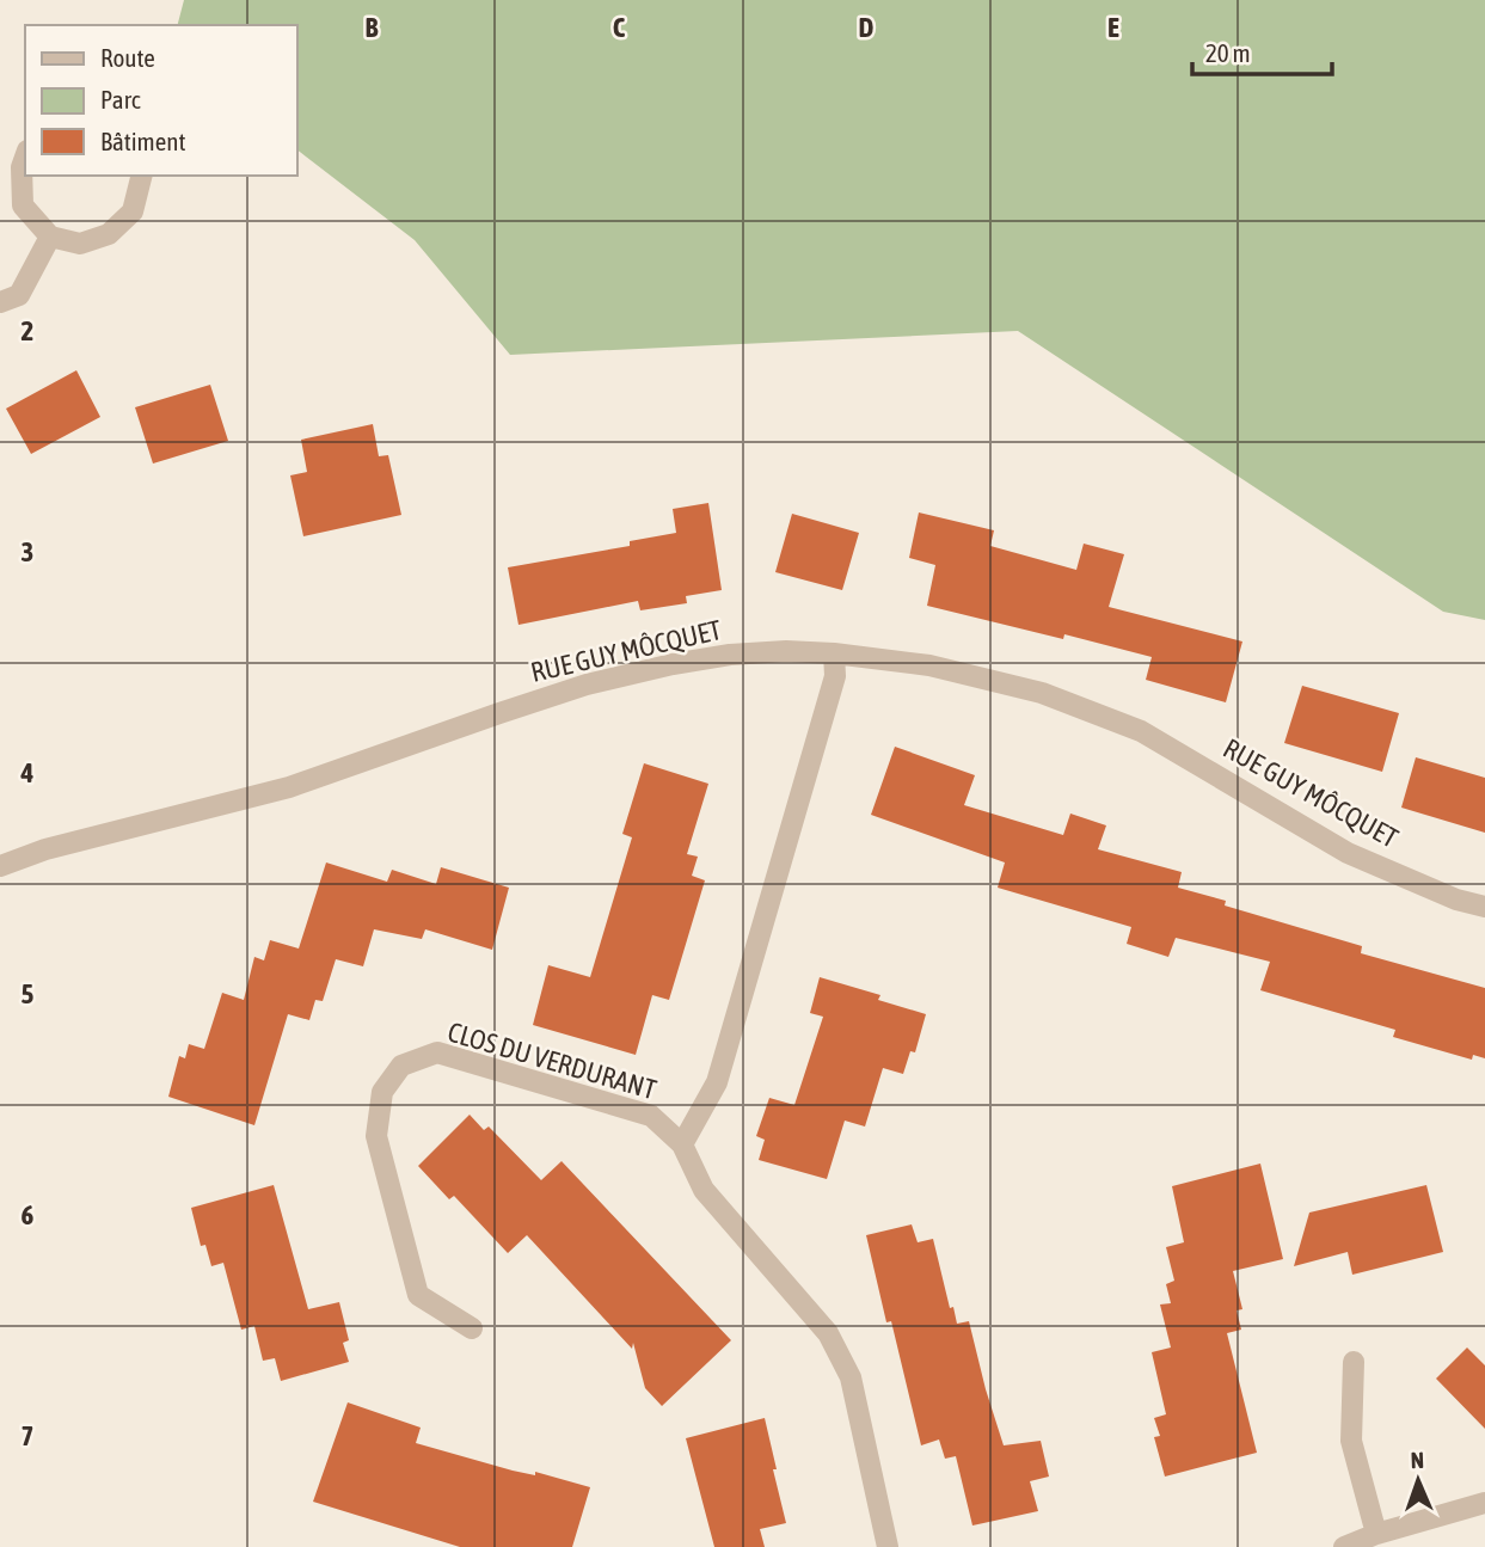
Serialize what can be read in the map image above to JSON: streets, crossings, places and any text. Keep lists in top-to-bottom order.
{
  "streets": {
    "street": ["RUE GUY MÔCQUET", "CLOS DU VERDURANT"]
  },
  "legend": ["Route", "Parc", "Bâtiment"],
  "scale_bar": "20 m",
  "north": "top",
  "grid": {
    "columns": [
      "B",
      "C",
      "D",
      "E"
    ],
    "rows": [
      "2",
      "3",
      "4",
      "5",
      "6",
      "7"
    ]
  }
}
